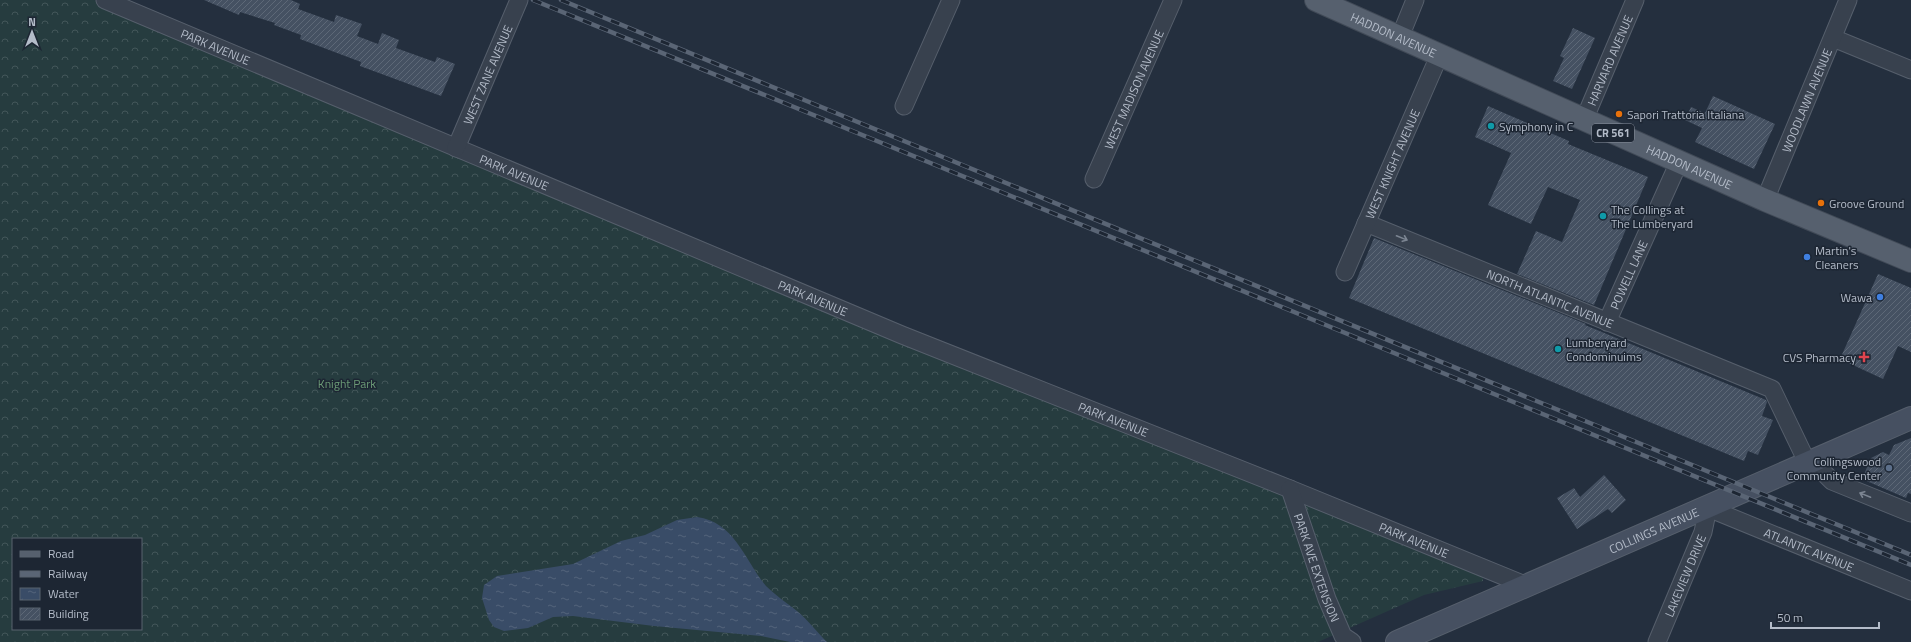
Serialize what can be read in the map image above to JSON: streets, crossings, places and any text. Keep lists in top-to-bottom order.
{
  "streets": {
    "main road": ["HADDON AVENUE", "CR 561", "COLLINGS AVENUE"],
    "street": [
      "PARK AVENUE",
      "HARVARD AVENUE",
      "WEST ZANE AVENUE",
      "WEST MADISON AVENUE",
      "WOODLAWN AVENUE",
      "WEST KNIGHT AVENUE",
      "POWELL LANE",
      "NORTH ATLANTIC AVENUE",
      "ATLANTIC AVENUE",
      "PARK AVE EXTENSION",
      "LAKEVIEW DRIVE"
    ]
  },
  "crossings": [
    ["HADDON AVENUE", "HARVARD AVENUE"],
    ["HADDON AVENUE", "WOODLAWN AVENUE"],
    ["HADDON AVENUE", "WEST KNIGHT AVENUE"],
    ["HADDON AVENUE", "POWELL LANE"],
    ["PARK AVENUE", "WEST ZANE AVENUE"],
    ["PARK AVENUE", "COLLINGS AVENUE"],
    ["PARK AVENUE", "PARK AVE EXTENSION"],
    ["WEST KNIGHT AVENUE", "NORTH ATLANTIC AVENUE"],
    ["POWELL LANE", "NORTH ATLANTIC AVENUE"],
    ["NORTH ATLANTIC AVENUE", "COLLINGS AVENUE"],
    ["COLLINGS AVENUE", "ATLANTIC AVENUE"],
    ["COLLINGS AVENUE", "LAKEVIEW DRIVE"],
    ["ATLANTIC AVENUE", "LAKEVIEW DRIVE"]
  ],
  "one_way": ["NORTH ATLANTIC AVENUE"],
  "parks": ["Knight Park"],
  "places": {
    "other": [
      "Sapori Trattoria Italiana",
      "Symphony in C",
      "Groove Ground",
      "The Collings at The Lumberyard",
      "Martin's Cleaners",
      "Wawa",
      "Lumberyard Condominuims",
      "Collingswood Community Center"
    ],
    "health": ["CVS Pharmacy"]
  },
  "legend": [
    "Road",
    "Railway",
    "Water",
    "Building"
  ],
  "scale_bar": "50 m",
  "north": "top"
}
